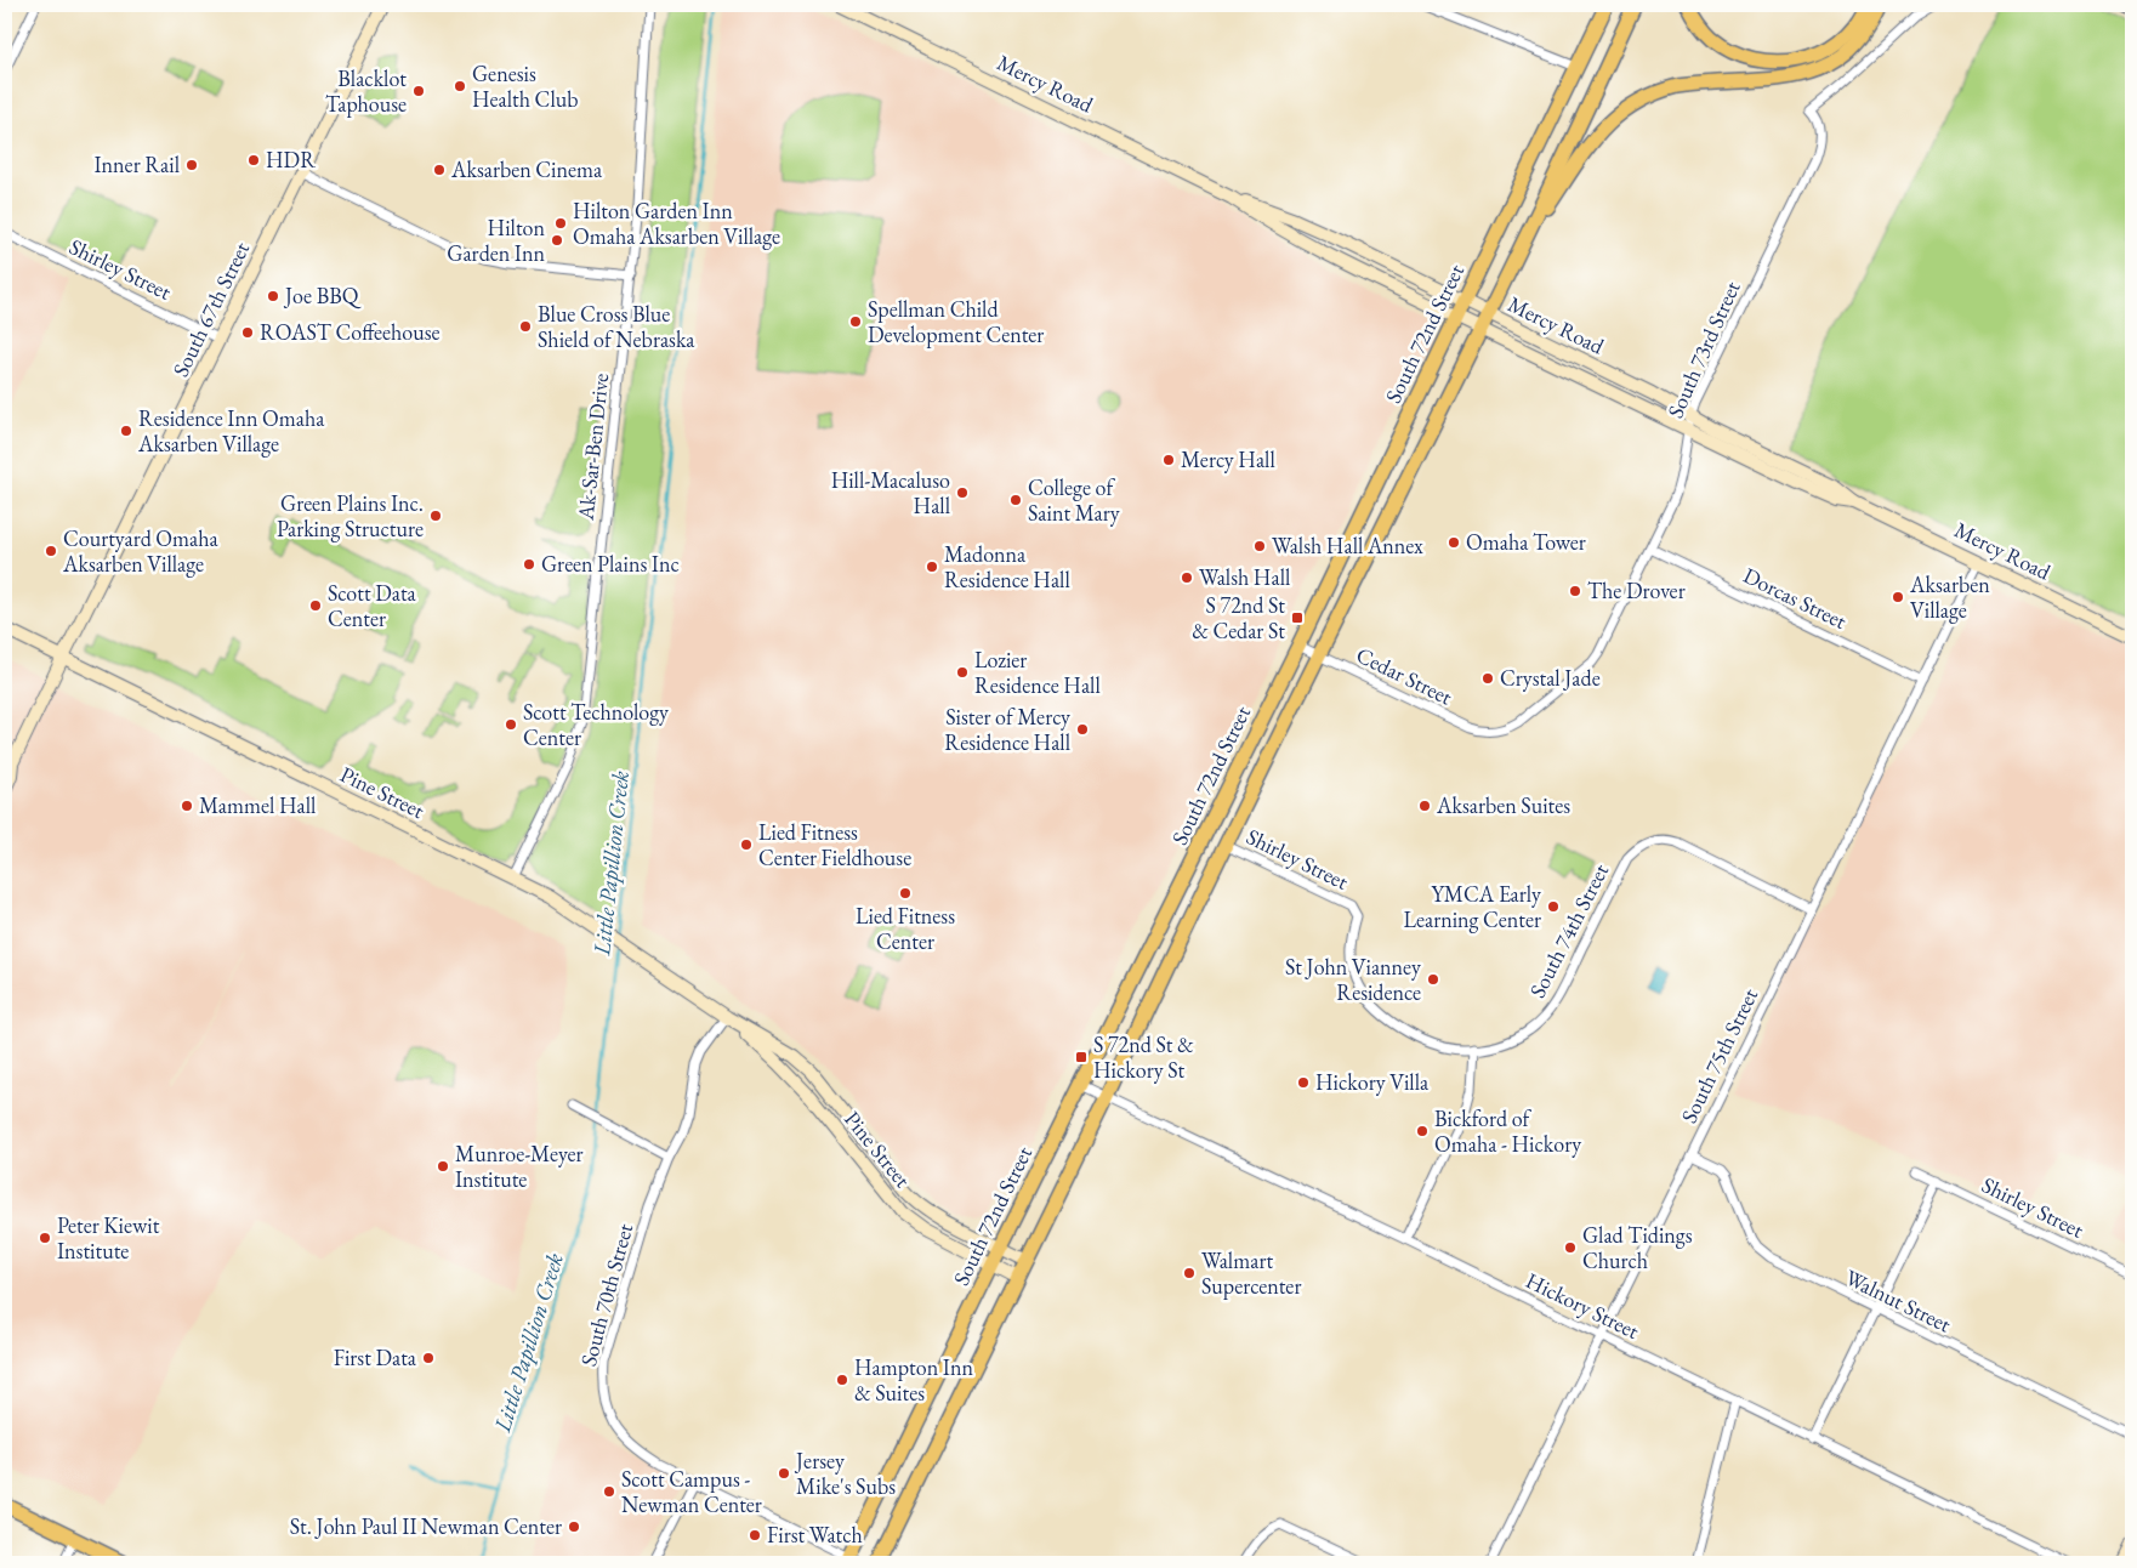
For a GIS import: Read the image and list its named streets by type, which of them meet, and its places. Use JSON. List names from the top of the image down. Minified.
{"streets":{"main road":["Mercy Road","South 67th Street","South 72nd Street","Pine Street"],"street":["Shirley Street","South 73rd Street","Ak-Sar-Ben Drive","Dorcas Street","Cedar Street","South 74th Street","South 75th Street","South 70th Street","Walnut Street","Hickory Street"]},"crossings":[["Mercy Road","South 72nd Street"],["Mercy Road","South 73rd Street"],["Mercy Road","South 75th Street"],["Shirley Street","South 67th Street"],["Shirley Street","South 72nd Street"],["Shirley Street","South 74th Street"],["South 67th Street","Pine Street"],["South 72nd Street","Cedar Street"],["South 72nd Street","Pine Street"],["South 72nd Street","South 70th Street"],["South 72nd Street","Hickory Street"],["South 73rd Street","Dorcas Street"],["South 73rd Street","Cedar Street"],["Ak-Sar-Ben Drive","Pine Street"],["Dorcas Street","South 75th Street"],["Pine Street","South 70th Street"],["South 74th Street","South 75th Street"],["South 75th Street","Walnut Street"],["South 75th Street","Hickory Street"]],"water":["Little Papillion Creek"],"places":{"other":["Genesis Health Club","Blacklot Taphouse","HDR","Inner Rail","Aksarben Cinema","Hilton Garden Inn Omaha Aksarben Village","Hilton Garden Inn","Joe BBQ","Spellman Child Development Center","Blue Cross Blue Shield of Nebraska","ROAST Coffeehouse","Residence Inn Omaha Aksarben Village","Mercy Hall","Hill-Macaluso Hall","College of Saint Mary","Green Plains Inc. Parking Structure","Omaha Tower","Walsh Hall Annex","Courtyard Omaha Aksarben Village","Green Plains Inc","Madonna Residence Hall","Walsh Hall","The Drover","Aksarben Village","Scott Data Center","Lozier Residence Hall","Crystal Jade","Scott Technology Center","Sister of Mercy Residence Hall","Mammel Hall","Aksarben Suites","Lied Fitness Center Fieldhouse","Lied Fitness Center","YMCA Early Learning Center","St John Vianney Residence","Hickory Villa","Bickford of Omaha - Hickory","Munroe-Meyer Institute","Peter Kiewit Institute","Glad Tidings Church","Walmart Supercenter","First Data","Hampton Inn & Suites","Jersey Mike's Subs","Scott Campus - Newman Center","St. John Paul II Newman Center","First Watch"],"transit":["S 72nd St & Cedar St","S 72nd St & Hickory St"]}}
